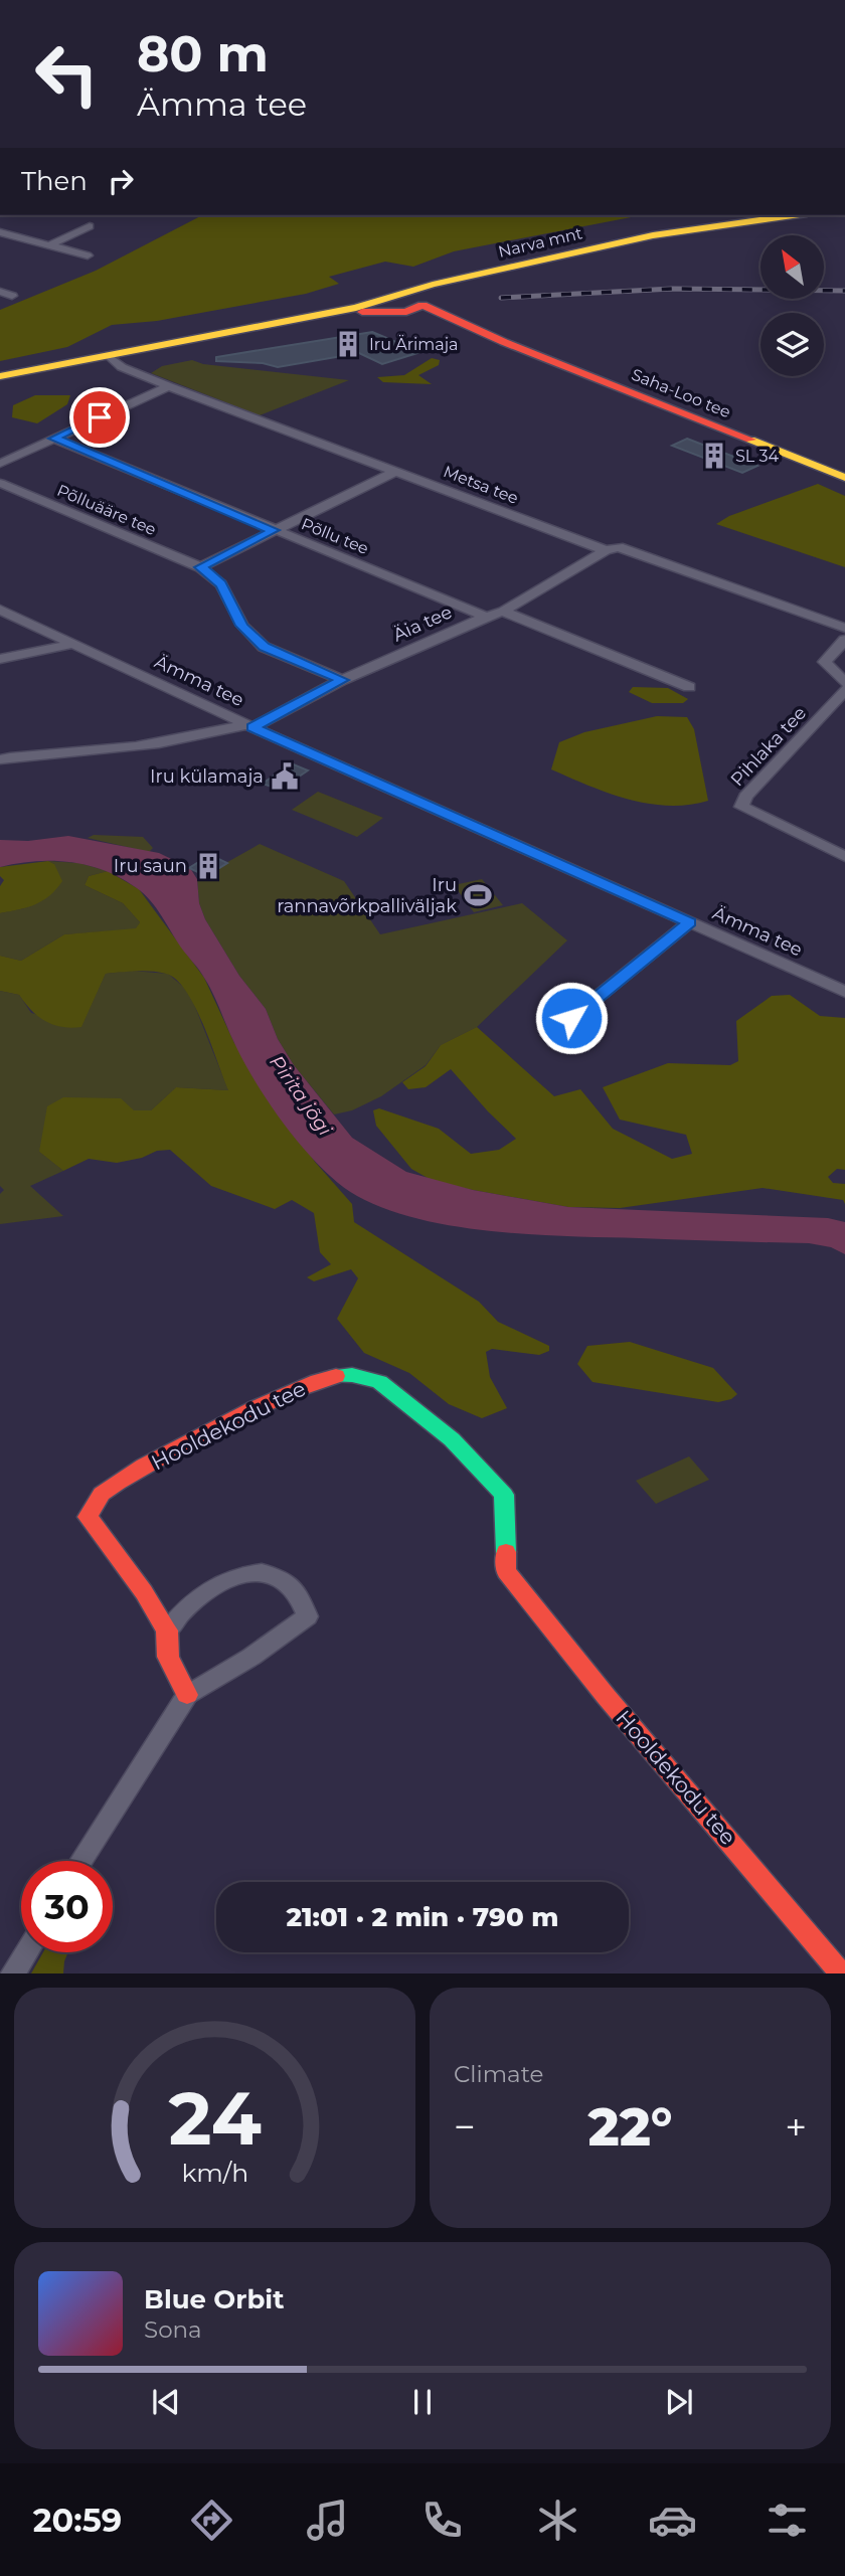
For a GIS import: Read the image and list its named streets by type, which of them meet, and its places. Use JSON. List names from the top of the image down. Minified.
{"streets":{"main road":["Narva mnt","Saha-Loo tee","Hooldekodu tee"],"street":["Metsa tee","Põlluääre tee","Põllu tee","Äia tee","Ämma tee","Pihlaka tee"]},"crossings":[["Narva mnt","Saha-Loo tee"],["Narva mnt","Metsa tee"],["Metsa tee","Äia tee"],["Põlluääre tee","Äia tee"],["Põllu tee","Äia tee"],["Äia tee","Ämma tee"]],"water":["Pirita jõgi"],"places":{"building":["Iru Ärimaja","SL 34","Iru saun"],"public building":["Iru külamaja"],"sports":["Iru rannavõrkpalliväljak"]},"north":"top left","page":{"turn":["80 m","Ämma tee"],"then":"Then","limit":"30","trip":"21:01 · 2 min · 790 m","tile":"Climate","heat":["−","22°","+"],"song":["Blue Orbit","Sona"],"tabs":"20:59","gauge":["24","km/h"]}}
